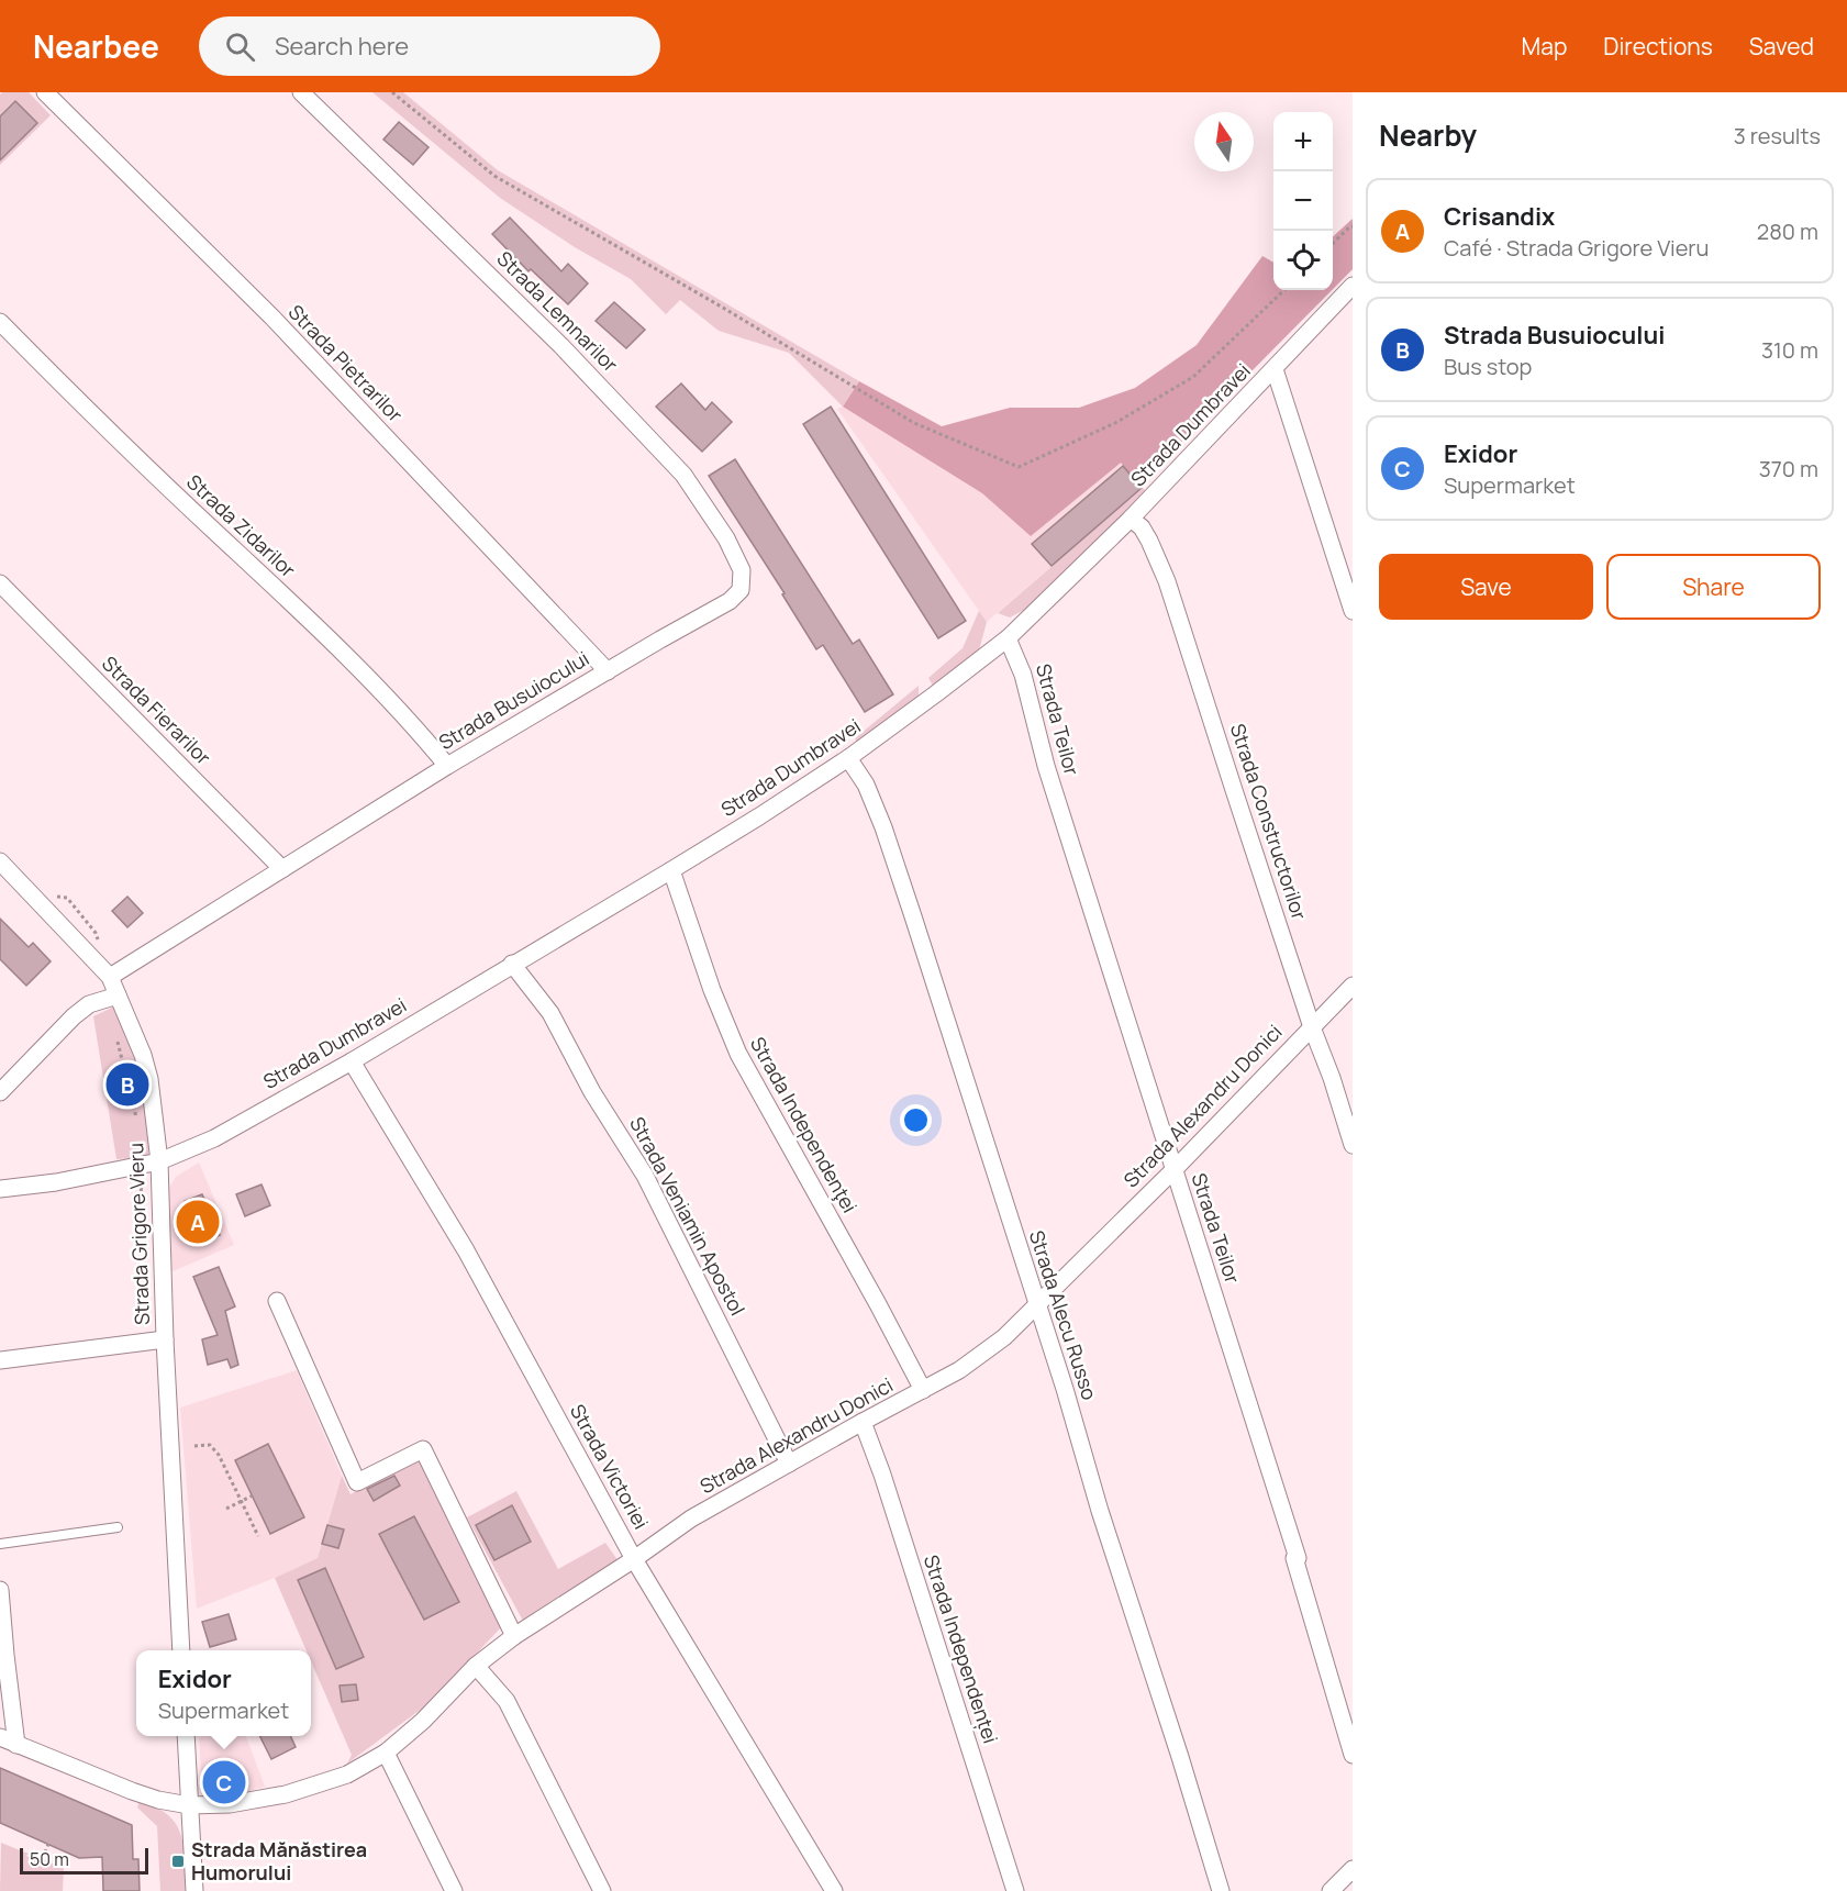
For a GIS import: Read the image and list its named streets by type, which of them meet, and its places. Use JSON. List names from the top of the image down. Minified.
{"streets":{"street":["Strada Lemnarilor","Strada Pietrarilor","Strada Dumbravei","Strada Zidarilor","Strada Busuiocului","Strada Fierarilor","Strada Teilor","Strada Constructorilor","Strada Alexandru Donici","Strada Independenţei","Strada Veniamin Apostol","Strada Grigore Vieru","Strada Alecu Russo","Strada Victoriei","Strada Independenței"]},"crossings":[["Strada Lemnarilor","Strada Busuiocului"],["Strada Pietrarilor","Strada Busuiocului"],["Strada Dumbravei","Strada Teilor"],["Strada Dumbravei","Strada Constructorilor"],["Strada Dumbravei","Strada Independenţei"],["Strada Dumbravei","Strada Veniamin Apostol"],["Strada Dumbravei","Strada Grigore Vieru"],["Strada Dumbravei","Strada Alecu Russo"],["Strada Dumbravei","Strada Victoriei"],["Strada Zidarilor","Strada Busuiocului"],["Strada Busuiocului","Strada Fierarilor"],["Strada Busuiocului","Strada Grigore Vieru"],["Strada Teilor","Strada Alexandru Donici"],["Strada Constructorilor","Strada Alexandru Donici"],["Strada Alexandru Donici","Strada Independenţei"],["Strada Alexandru Donici","Strada Veniamin Apostol"],["Strada Alexandru Donici","Strada Alecu Russo"],["Strada Alexandru Donici","Strada Victoriei"],["Strada Alexandru Donici","Strada Independenței"]],"places":{"transit":["Strada Mănăstirea Humorului"]},"scale_bar":"50 m","north":"top","page":{"header":"Nearbee","search":"Search here","nav":["Map","Directions","Saved"],"heading":["Nearby","3 results"],"map_buttons":["+","−"],"list":[{"mark":"A","name":"Crisandix","note":"Café · Strada Grigore Vieru","value":"280 m"},{"mark":"B","name":"Strada Busuiocului","note":"Bus stop","value":"310 m"},{"mark":"C","name":"Exidor","note":"Supermarket","value":"370 m"}],"buttons":["Save","Share"],"pins":["B","A","C"],"popup":["Exidor","Supermarket"],"scale":"50 m"}}
